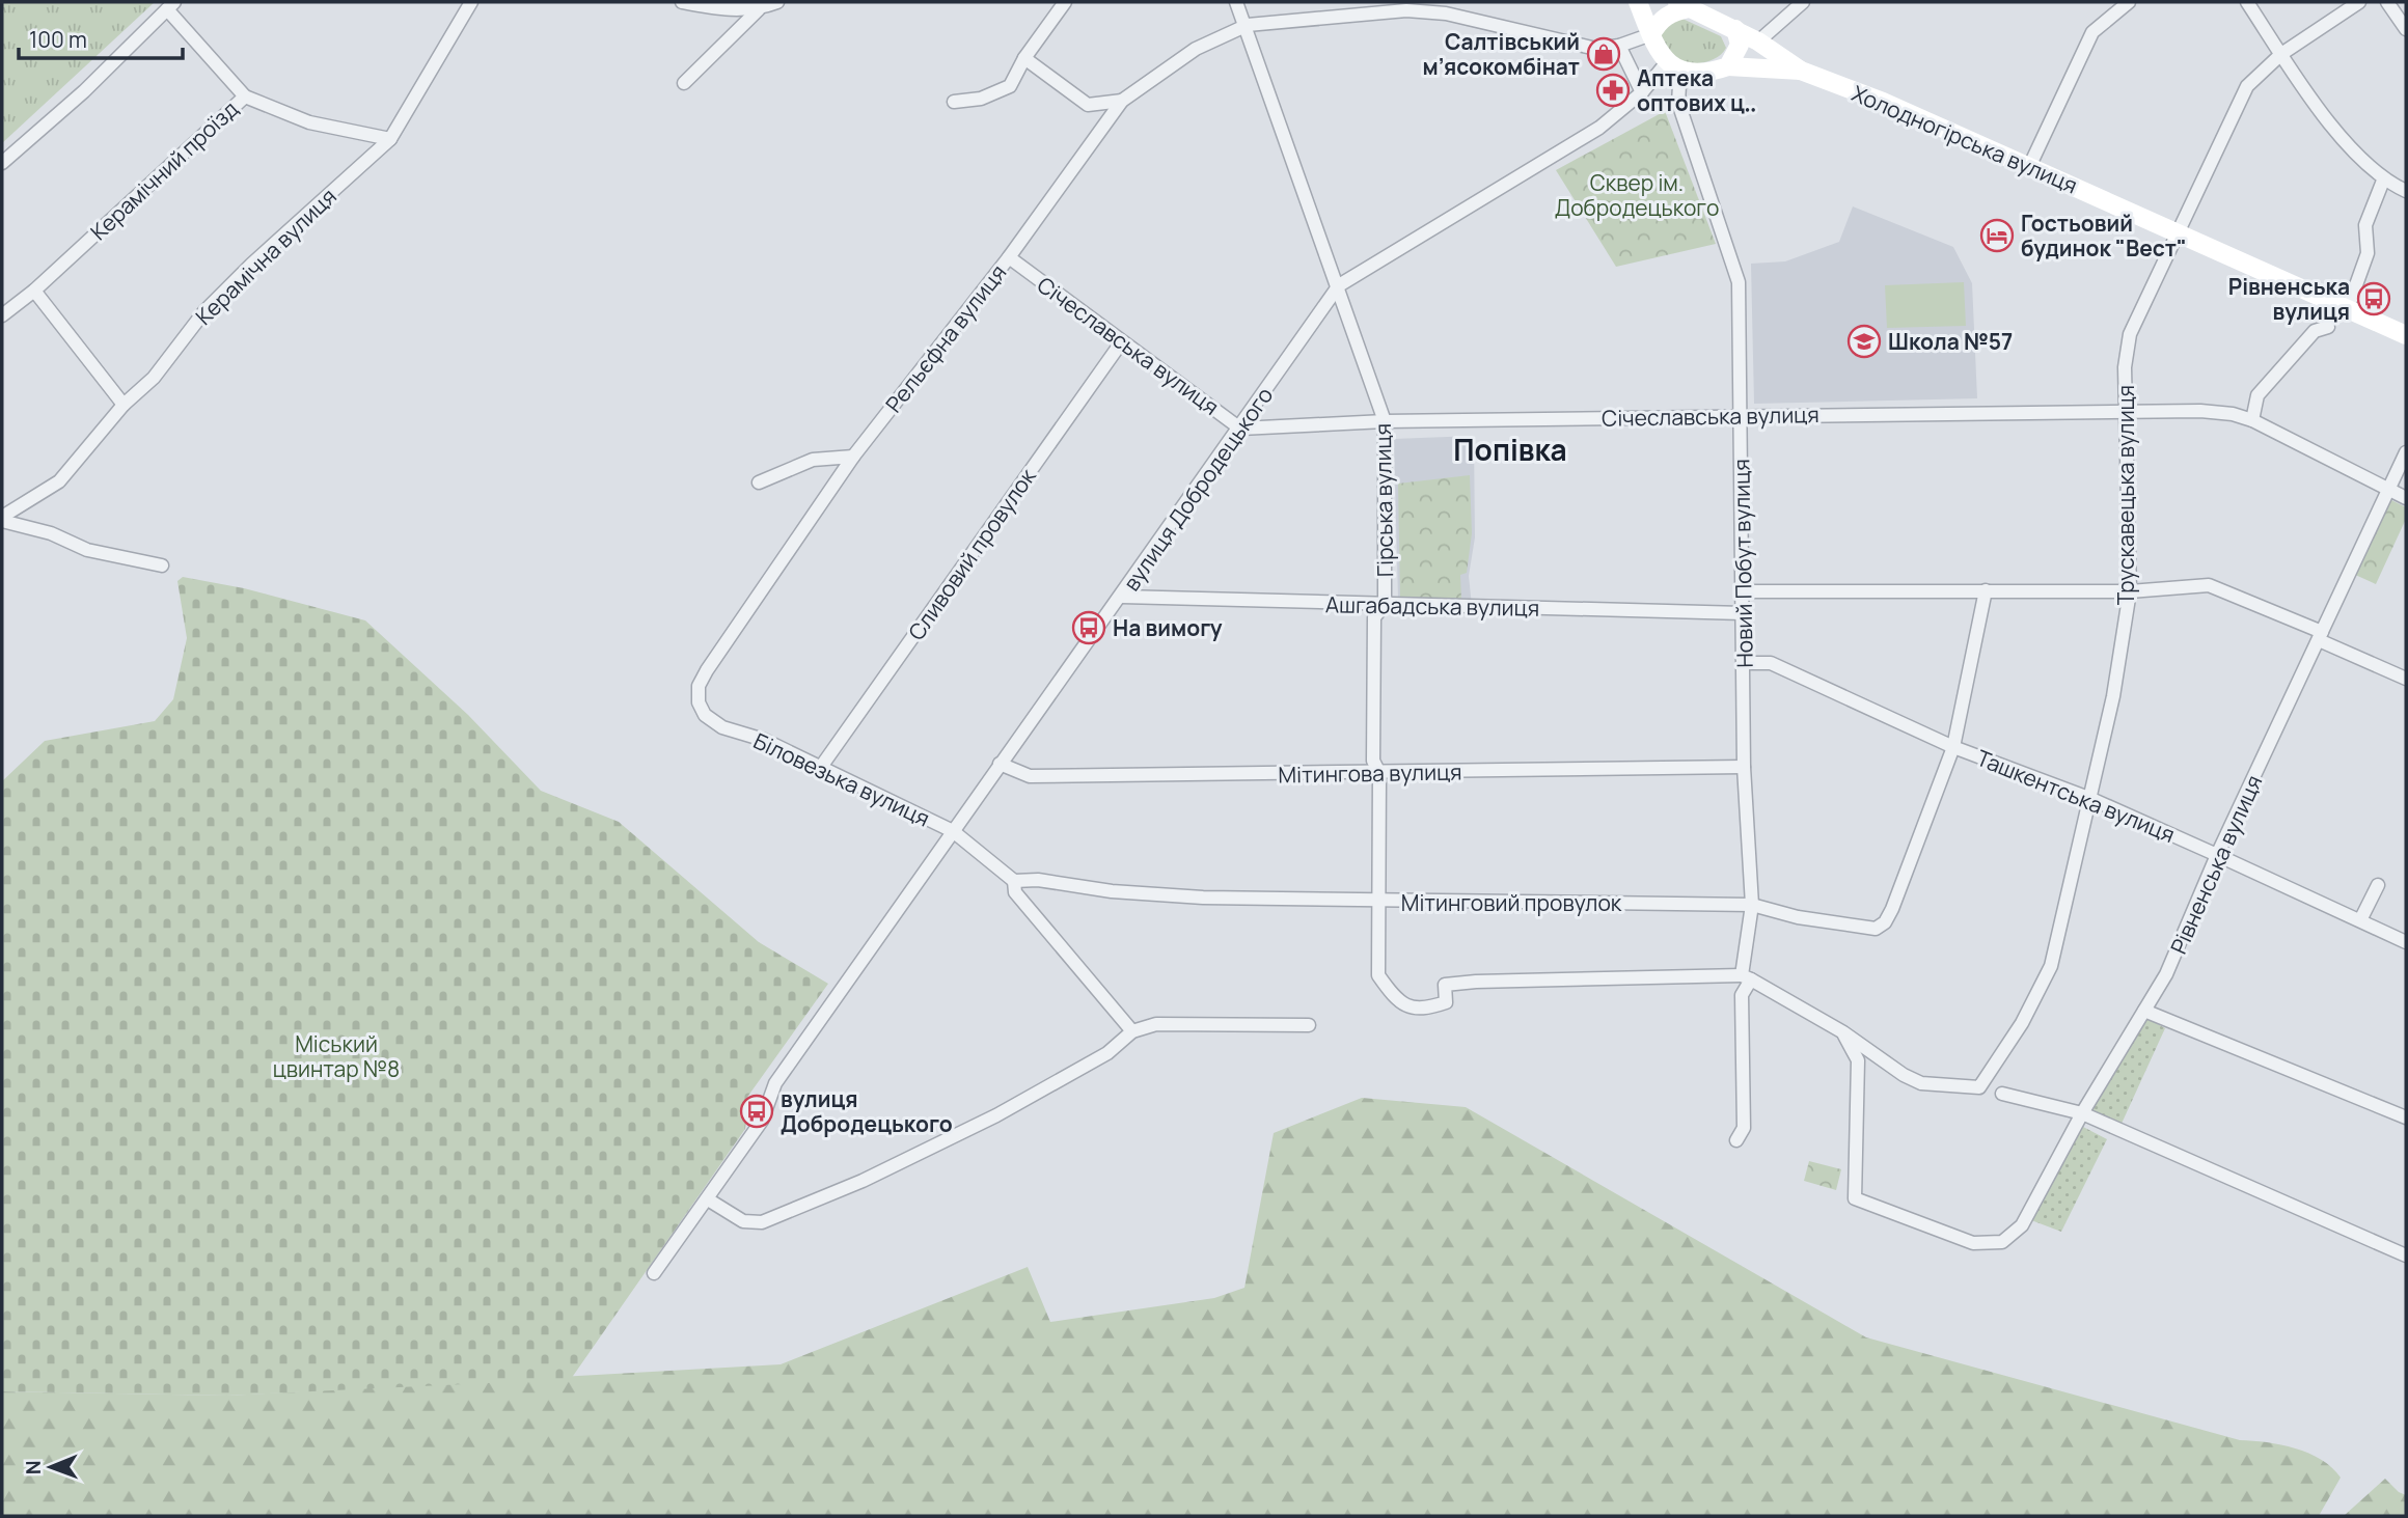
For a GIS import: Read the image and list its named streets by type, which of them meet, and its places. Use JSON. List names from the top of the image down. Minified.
{"streets":{"main road":["Холодногірська вулиця"],"street":["Керамічний проїзд","Керамічна вулиця","Рельєфна вулиця","Січеславська вулиця","вулиця Добродецького","Трускавецька вулиця","Гірська вулиця","Сливовий провулок","Новий Побут вулиця","Ашгабадська вулиця","Мітингова вулиця","Біловезька вулиця","Ташкентська вулиця","Рівненська вулиця","Мітинговий провулок"]},"crossings":[["Холодногірська вулиця","Рельєфна вулиця"],["Холодногірська вулиця","вулиця Добродецького"],["Холодногірська вулиця","Трускавецька вулиця"],["Холодногірська вулиця","Новий Побут вулиця"],["Керамічний проїзд","Керамічна вулиця"],["Рельєфна вулиця","Січеславська вулиця"],["Рельєфна вулиця","вулиця Добродецького"],["Рельєфна вулиця","Гірська вулиця"],["Рельєфна вулиця","Новий Побут вулиця"],["Рельєфна вулиця","Біловезька вулиця"],["Січеславська вулиця","вулиця Добродецького"],["Січеславська вулиця","Трускавецька вулиця"],["Січеславська вулиця","Гірська вулиця"],["Січеславська вулиця","Сливовий провулок"],["Січеславська вулиця","Новий Побут вулиця"],["Січеславська вулиця","Рівненська вулиця"],["вулиця Добродецького","Гірська вулиця"],["вулиця Добродецького","Новий Побут вулиця"],["вулиця Добродецького","Ашгабадська вулиця"],["вулиця Добродецького","Мітингова вулиця"],["вулиця Добродецького","Біловезька вулиця"],["Трускавецька вулиця","Ташкентська вулиця"],["Трускавецька вулиця","Рівненська вулиця"],["Гірська вулиця","Новий Побут вулиця"],["Гірська вулиця","Ашгабадська вулиця"],["Гірська вулиця","Мітингова вулиця"],["Гірська вулиця","Мітинговий провулок"],["Сливовий провулок","Біловезька вулиця"],["Новий Побут вулиця","Ашгабадська вулиця"],["Новий Побут вулиця","Мітингова вулиця"],["Новий Побут вулиця","Ташкентська вулиця"],["Новий Побут вулиця","Мітинговий провулок"],["Біловезька вулиця","Мітинговий провулок"],["Ташкентська вулиця","Рівненська вулиця"],["Ташкентська вулиця","Мітинговий провулок"]],"districts":["Попівка"],"parks":["Сквер ім. Добродецького","Міський цвинтар №8"],"places":{"shop":["Салтівський м’ясокомбінат"],"pharmacy":["Аптека оптових ц‥"],"hotel":["Гостьовий будинок \"Вест\""],"bus stop":["Рівненська вулиця","На вимогу","вулиця Добродецького"],"school or university":["Школа №57"]},"scale_bar":"100 m","north":"left"}
